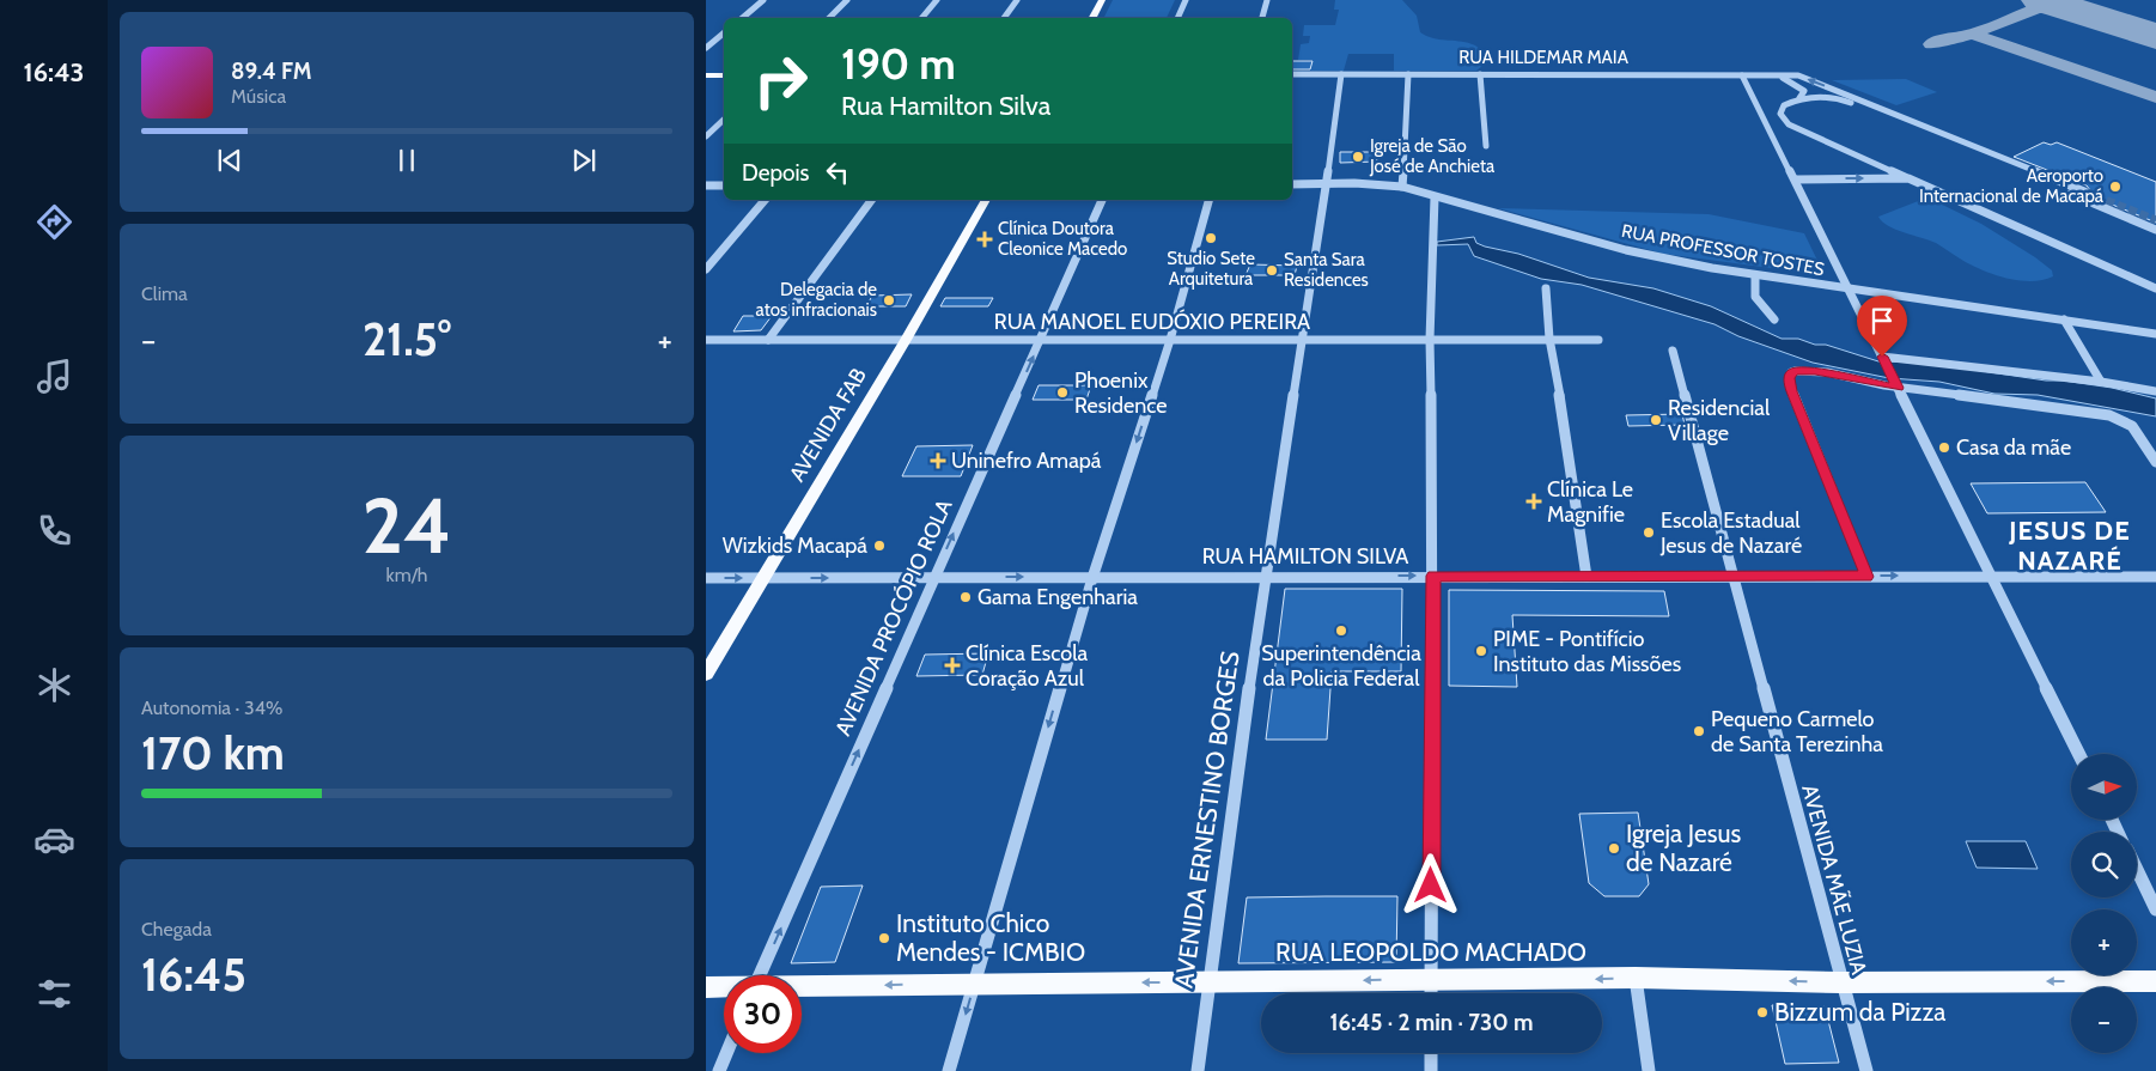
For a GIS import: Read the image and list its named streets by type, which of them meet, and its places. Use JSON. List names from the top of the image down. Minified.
{"streets":{"main road":["AVENIDA FAB","RUA LEOPOLDO MACHADO"],"street":["RUA HILDEMAR MAIA","RUA PROFESSOR TOSTES","RUA MANOEL EUDÓXIO PEREIRA","RUA HAMILTON SILVA","AVENIDA PROCÓPIO ROLA","AVENIDA ERNESTINO BORGES","AVENIDA MÃE LUZIA"]},"crossings":[["RUA HILDEMAR MAIA","AVENIDA ERNESTINO BORGES"],["RUA PROFESSOR TOSTES","AVENIDA ERNESTINO BORGES"],["RUA MANOEL EUDÓXIO PEREIRA","AVENIDA FAB"],["RUA MANOEL EUDÓXIO PEREIRA","AVENIDA PROCÓPIO ROLA"],["RUA MANOEL EUDÓXIO PEREIRA","AVENIDA ERNESTINO BORGES"],["AVENIDA FAB","RUA HAMILTON SILVA"],["RUA HAMILTON SILVA","AVENIDA PROCÓPIO ROLA"],["RUA HAMILTON SILVA","AVENIDA ERNESTINO BORGES"],["RUA HAMILTON SILVA","AVENIDA MÃE LUZIA"],["AVENIDA ERNESTINO BORGES","RUA LEOPOLDO MACHADO"],["AVENIDA MÃE LUZIA","RUA LEOPOLDO MACHADO"]],"one_way":["RUA HAMILTON SILVA","AVENIDA PROCÓPIO ROLA","RUA LEOPOLDO MACHADO"],"districts":["JESUS DE NAZARÉ"],"places":{"other":["Igreja de São José de Anchieta","Aeroporto Internacional de Macapá","Studio Sete Arquitetura","Santa Sara Residences","Delegacia de atos infracionais","Phoenix Residence","Residencial Village","Casa da mãe","Escola Estadual Jesus de Nazaré","Wizkids Macapá","Gama Engenharia","Superintendência da Policia Federal","PIME - Pontifício Instituto das Missões","Pequeno Carmelo de Santa Terezinha","Igreja Jesus de Nazaré","Instituto Chico Mendes - ICMBIO","Bizzum da Pizza"],"health":["Clínica Doutora Cleonice Macedo","Uninefro Amapá","Clínica Le Magnifie","Clínica Escola Coração Azul"]},"north":"right","page":{"tabs":"16:43","turn":["190 m","Rua Hamilton Silva"],"song":["89.4 FM","Música"],"then":"Depois","tile":["Clima",["24","km/h"],["Autonomia · 34%","170 km"],["Chegada","16:45"]],"heat":["−","21.5°","+"],"map_buttons":["+","−"],"limit":"30","trip":"16:45 · 2 min · 730 m"}}
